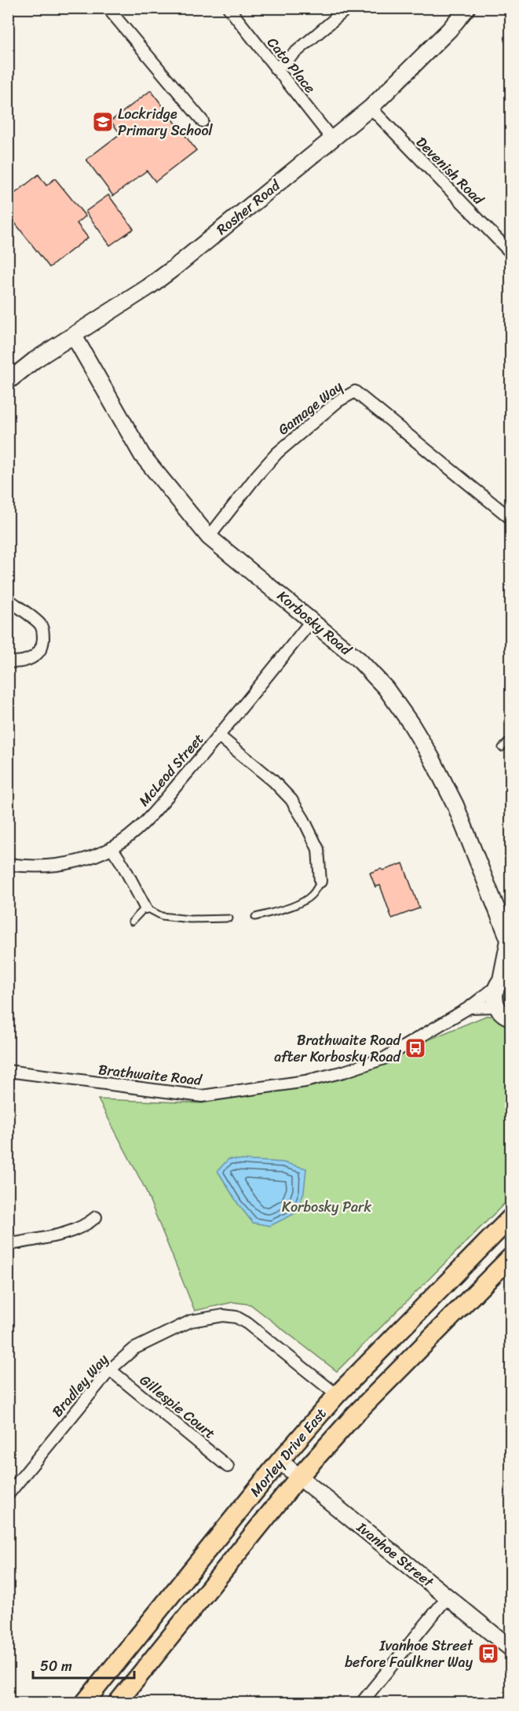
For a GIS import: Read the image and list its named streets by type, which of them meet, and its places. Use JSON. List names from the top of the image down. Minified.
{"streets":{"main road":["Morley Drive East"],"street":["Cato Place","Devenish Road","Rosher Road","Gamage Way","Korbosky Road","McLeod Street","Brathwaite Road","Bradley Way","Gillespie Court","Ivanhoe Street"]},"crossings":[["Cato Place","Rosher Road"],["Devenish Road","Rosher Road"],["Rosher Road","Korbosky Road"],["Gamage Way","Korbosky Road"],["Korbosky Road","McLeod Street"],["Korbosky Road","Brathwaite Road"],["Bradley Way","Gillespie Court"],["Bradley Way","Morley Drive East"],["Morley Drive East","Ivanhoe Street"]],"parks":["Korbosky Park"],"places":{"school or university":["Lockridge Primary School"],"bus stop":["Brathwaite Road after Korbosky Road","Ivanhoe Street before Faulkner Way"]},"scale_bar":"50 m"}
